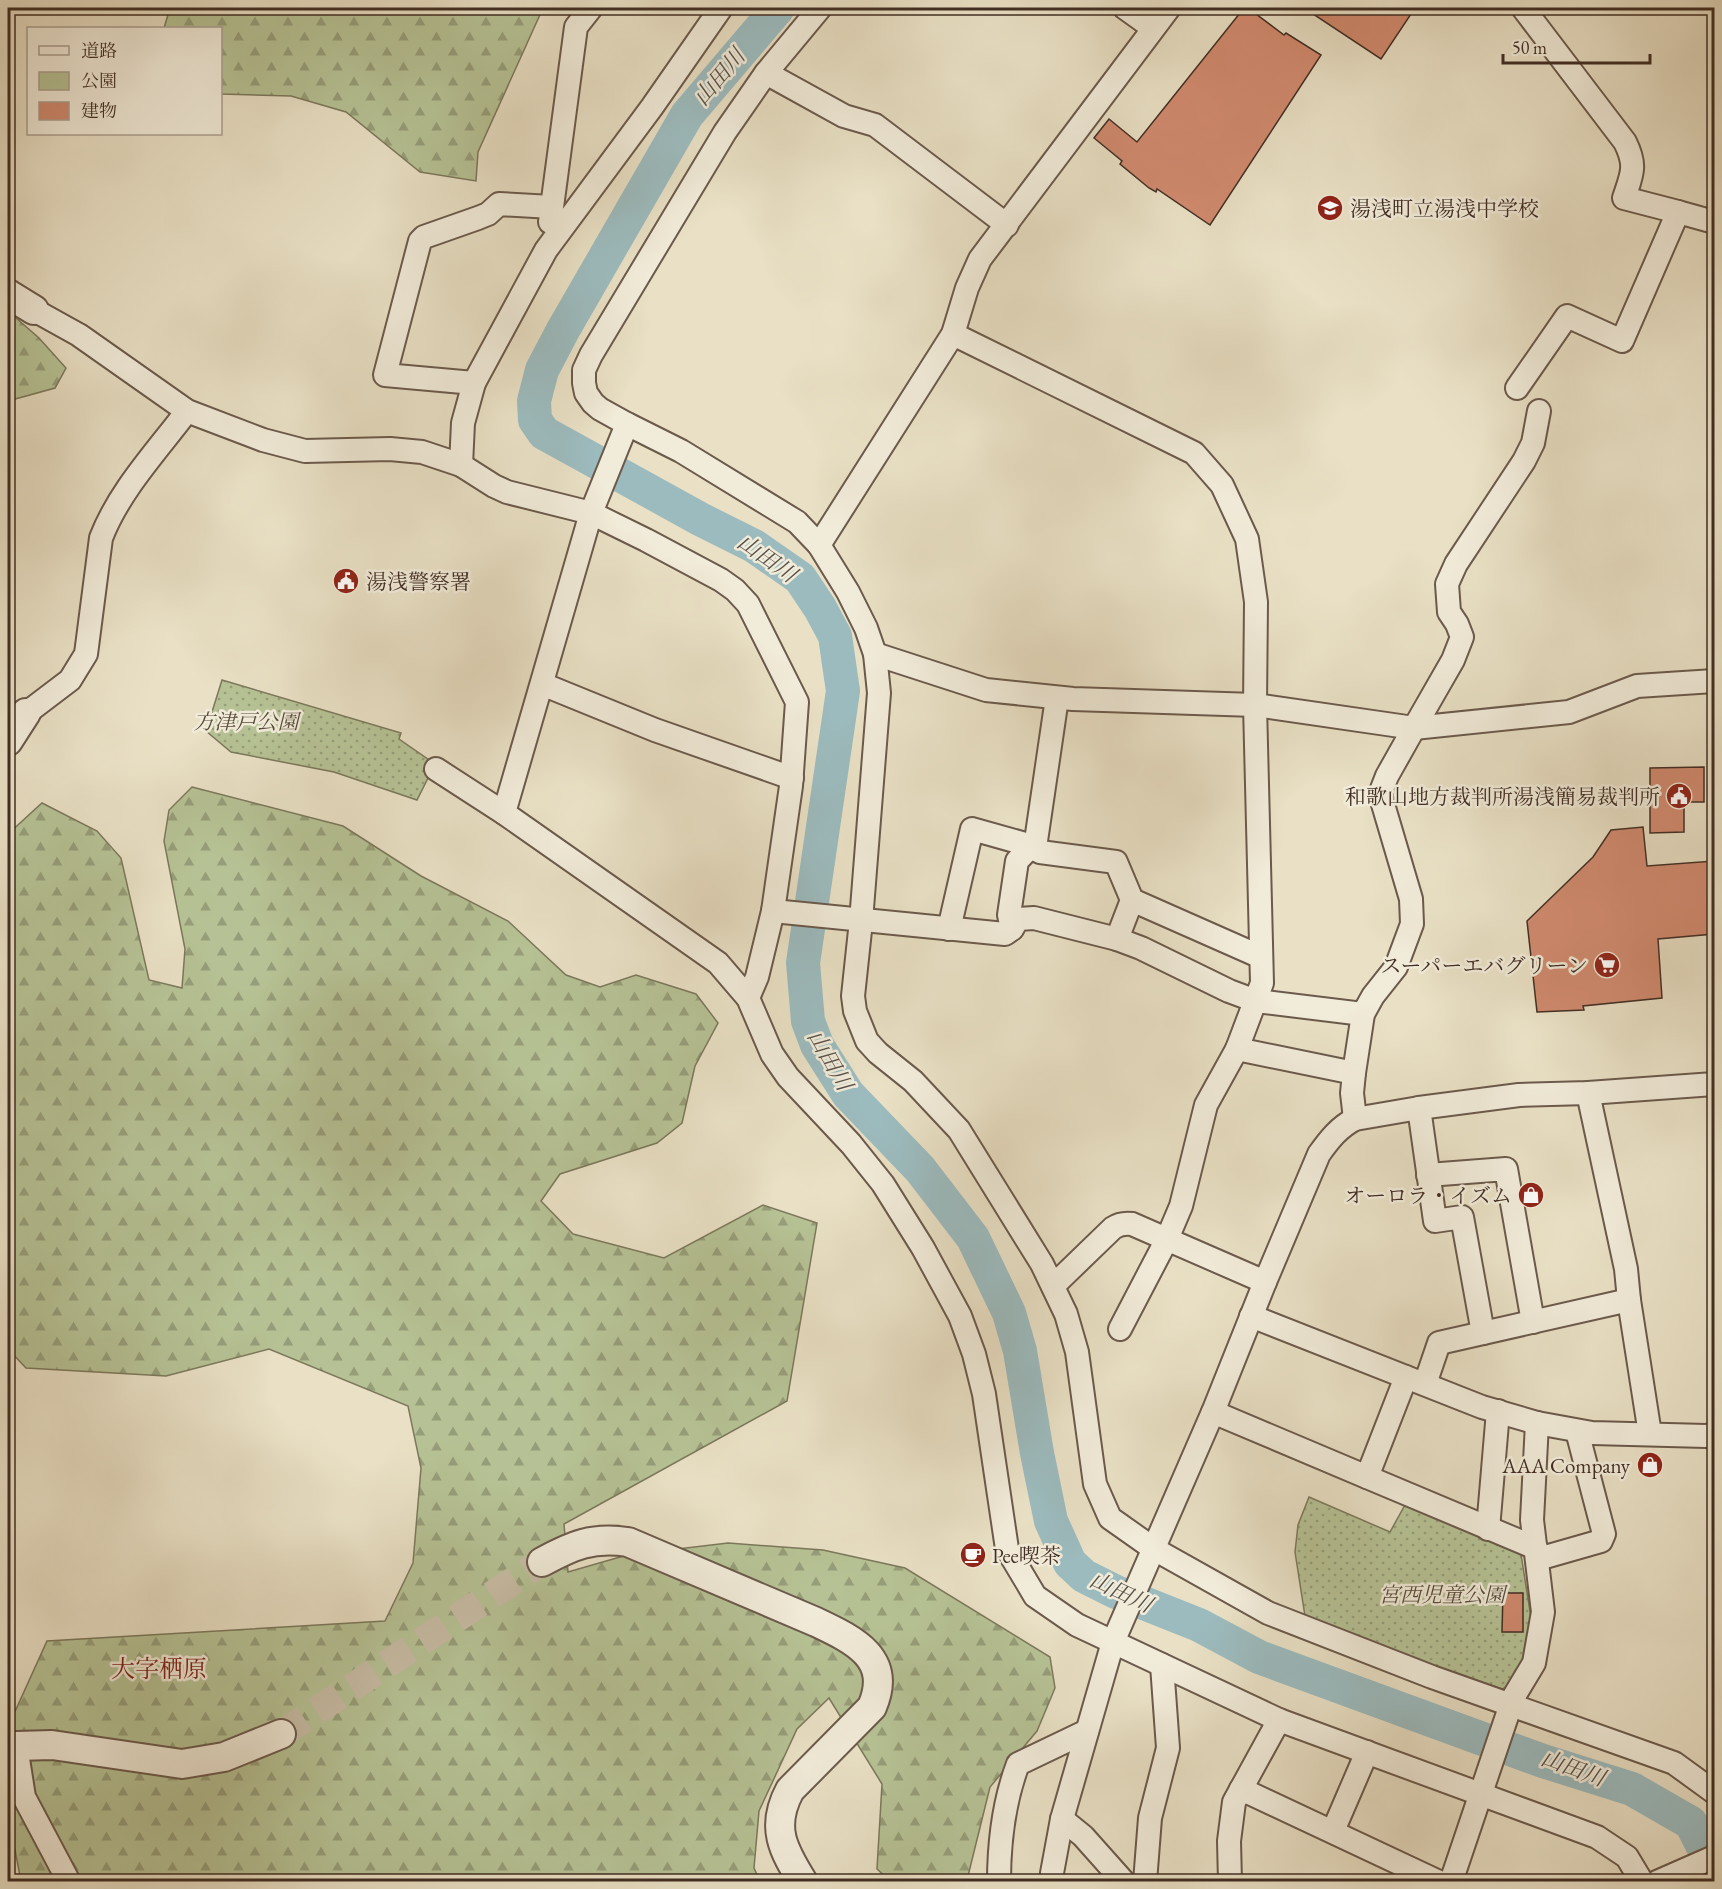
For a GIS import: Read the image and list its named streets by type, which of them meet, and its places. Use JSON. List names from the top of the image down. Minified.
{"districts":["大字栖原"],"water":["山田川"],"parks":["方津戸公園","宮西児童公園"],"places":{"school or university":["湯浅町立湯浅中学校"],"public building":["湯浅警察署","和歌山地方裁判所湯浅簡易裁判所"],"supermarket":["スーパーエバグリーン"],"shop":["オーロラ・イズム","AAA Company"],"cafe":["Pee喫茶"]},"legend":["道路","公園","建物"],"scale_bar":"50 m"}
